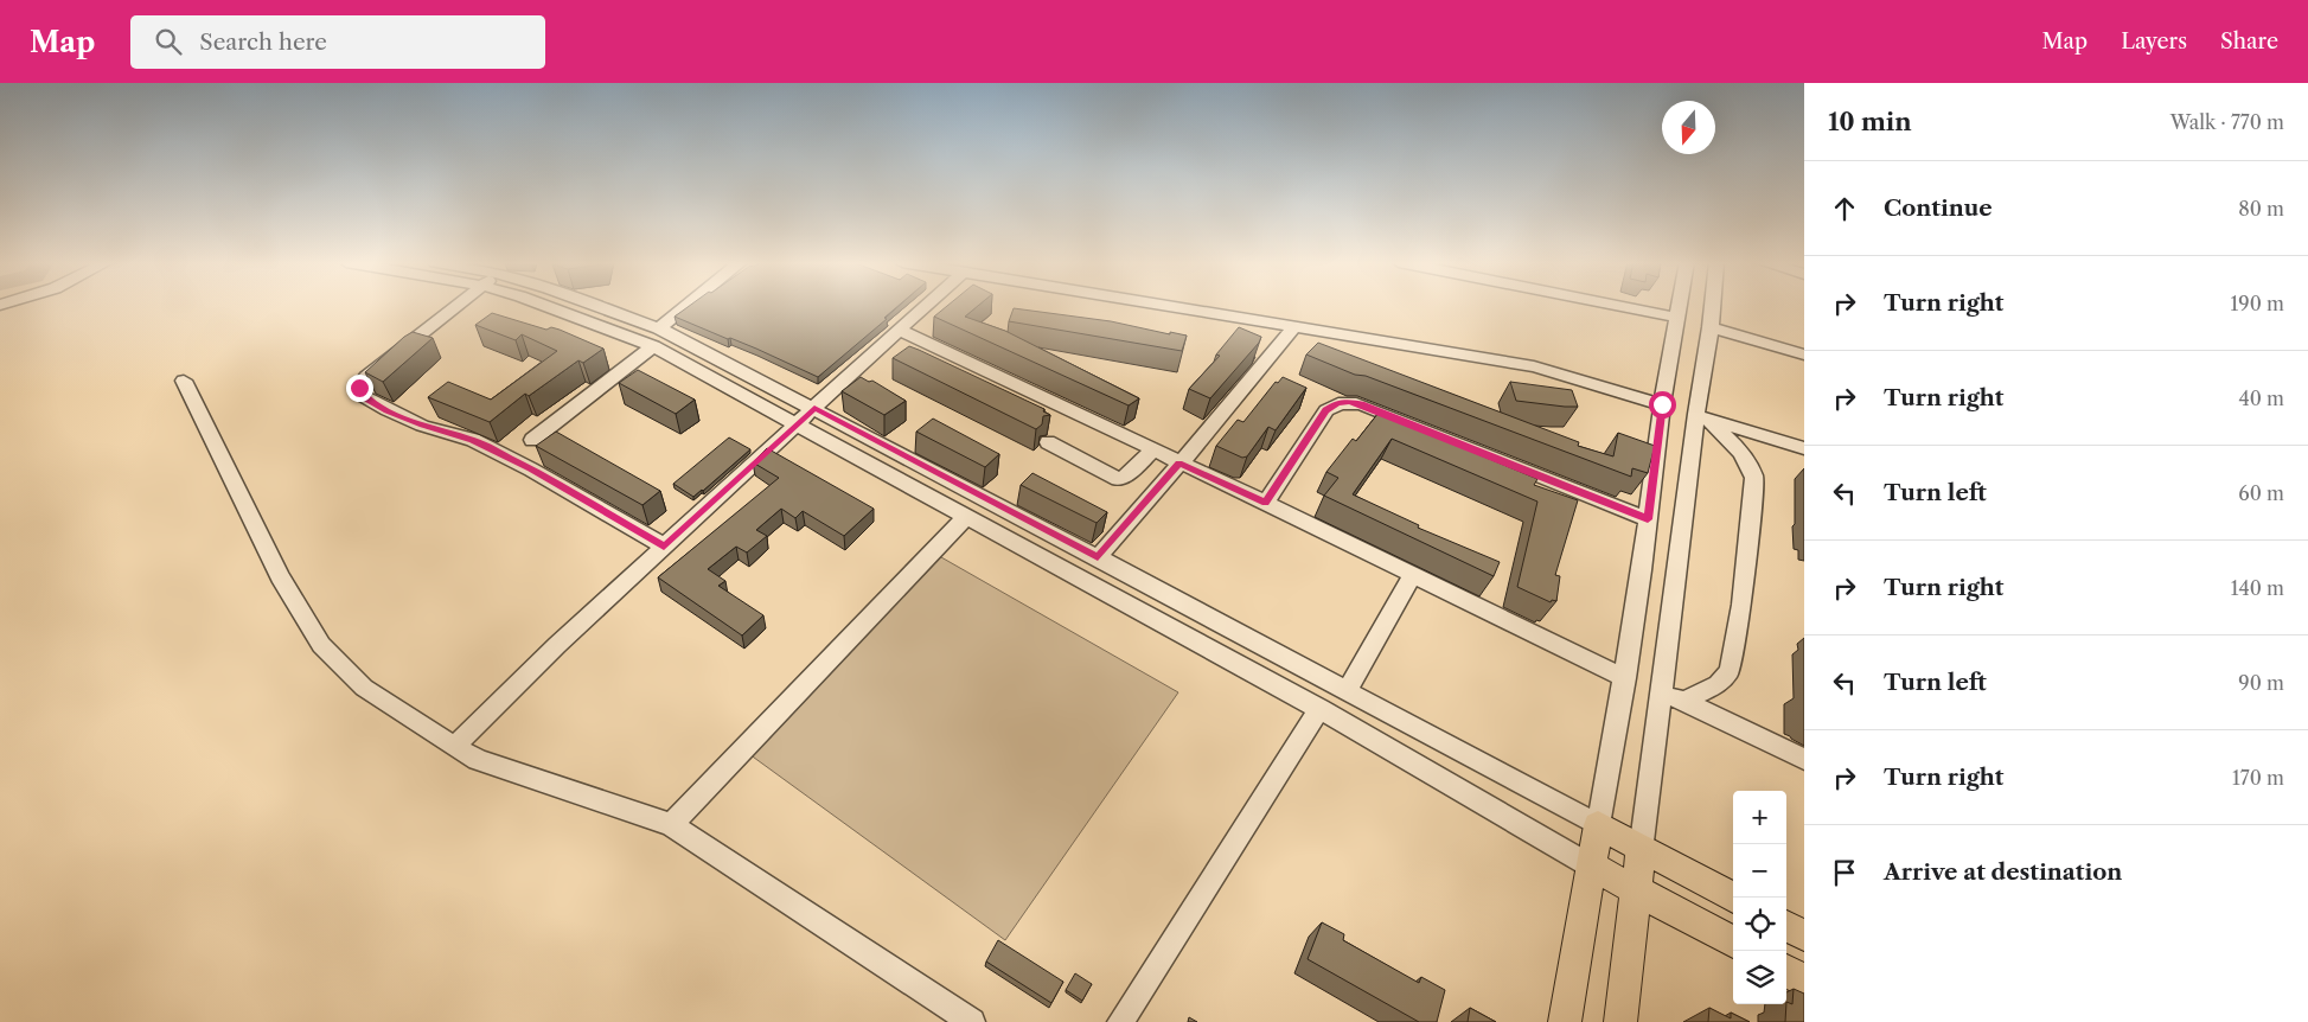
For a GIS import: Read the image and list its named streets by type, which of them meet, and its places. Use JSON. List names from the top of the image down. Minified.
{"north":"bottom","page":{"header":"Map","search":"Search here","nav":["Map","Layers","Share"],"heading":["10 min","Walk · 770 m"],"list":[["Continue","80 m"],["Turn right","190 m"],["Turn right","40 m"],["Turn left","60 m"],["Turn right","140 m"],["Turn left","90 m"],["Turn right","170 m"],"Arrive at destination"],"map_buttons":["+","−"]}}
